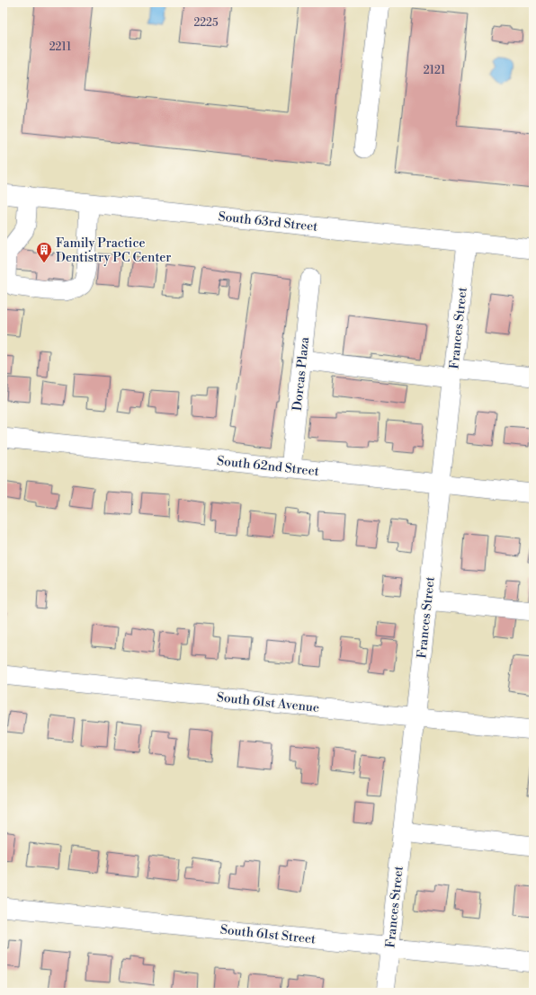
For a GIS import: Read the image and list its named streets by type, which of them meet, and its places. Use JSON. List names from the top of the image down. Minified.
{"streets":{"street":["South 63rd Street","Frances Street","Dorcas Plaza","South 62nd Street","South 61st Avenue","South 61st Street"]},"crossings":[["South 63rd Street","Frances Street"],["Frances Street","South 62nd Street"],["Frances Street","South 61st Avenue"],["Frances Street","South 61st Street"],["Dorcas Plaza","South 62nd Street"]],"places":{"building":["Family Practice Dentistry PC Center"]},"house_numbers":["2225","2211","2121"]}
